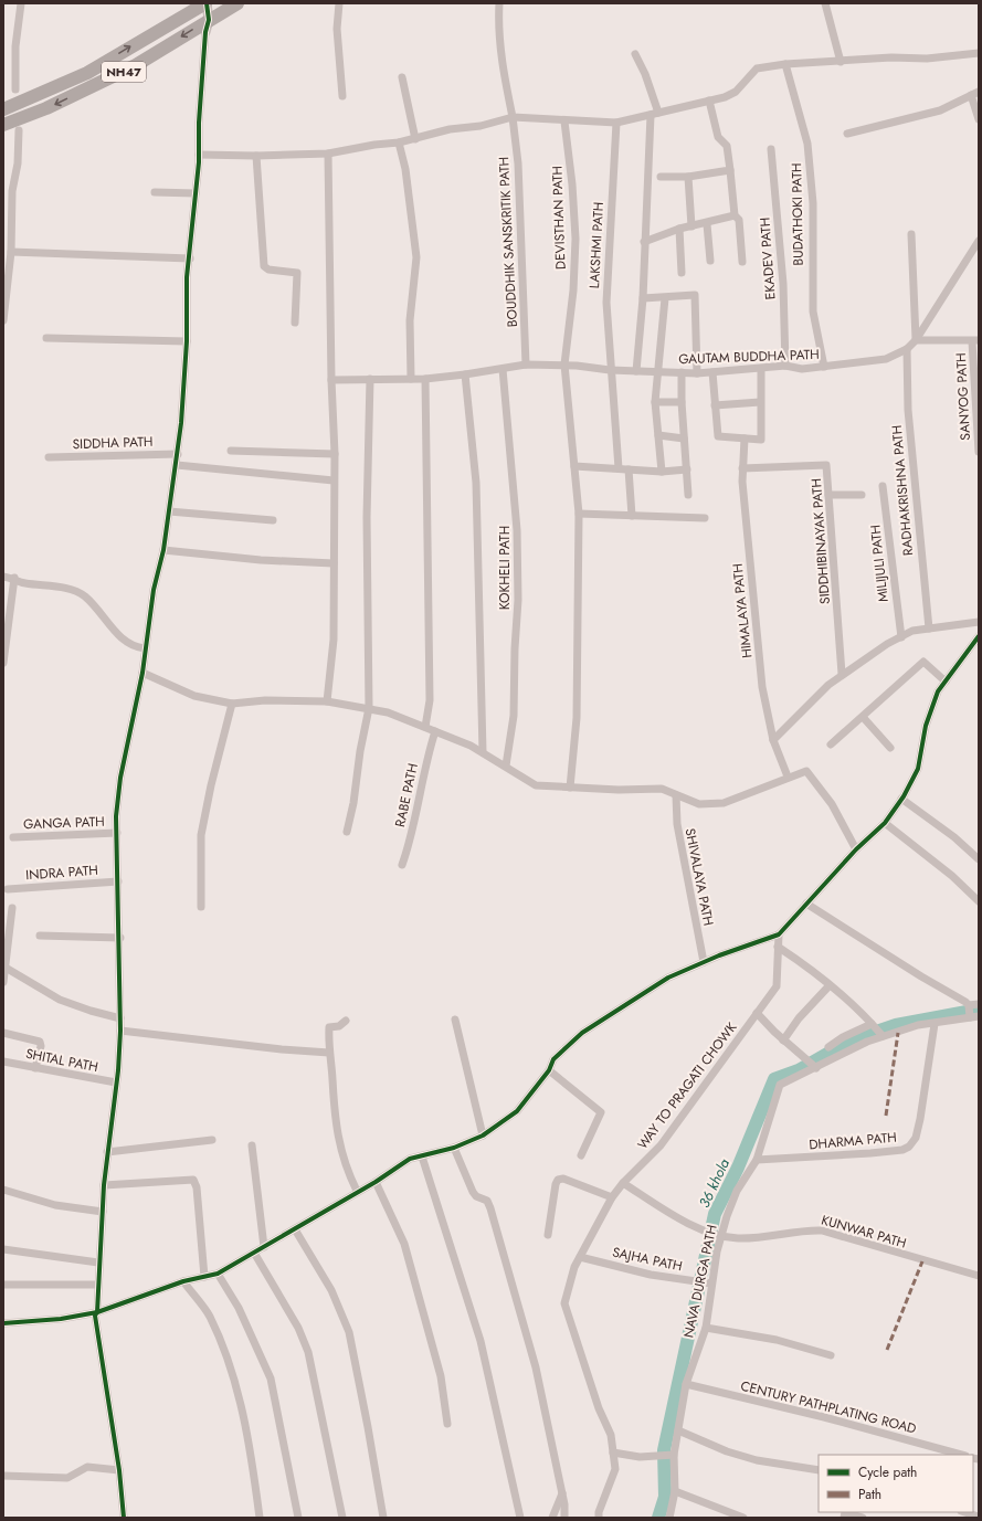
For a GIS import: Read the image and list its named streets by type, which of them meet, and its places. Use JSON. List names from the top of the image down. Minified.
{"streets":{"highway":["NH47"],"street":["BUDATHOKI PATH","DEVISTHAN PATH","BOUDDHIK SANSKRITIK PATH","LAKSHMI PATH","EKADEV PATH","GAUTAM BUDDHA PATH","SANYOG PATH","SIDDHA PATH","RADHAKRISHNA PATH","SIDDHIBINAYAK PATH","MILIJULI PATH","KOKHELI PATH","HIMALAYA PATH","RABE PATH","GANGA PATH","INDRA PATH","SHIVALAYA PATH","SHITAL PATH","WAY TO PRAGATI CHOWK","DHARMA PATH","KUNWAR PATH","SAJHA PATH","NAVA DURGA PATH","CENTURY PATHPLATING ROAD"]},"crossings":[["BUDATHOKI PATH","GAUTAM BUDDHA PATH"],["DEVISTHAN PATH","GAUTAM BUDDHA PATH"],["BOUDDHIK SANSKRITIK PATH","GAUTAM BUDDHA PATH"],["LAKSHMI PATH","GAUTAM BUDDHA PATH"],["EKADEV PATH","GAUTAM BUDDHA PATH"],["GAUTAM BUDDHA PATH","RADHAKRISHNA PATH"],["GAUTAM BUDDHA PATH","KOKHELI PATH"],["SIDDHIBINAYAK PATH","HIMALAYA PATH"],["WAY TO PRAGATI CHOWK","KUNWAR PATH"],["WAY TO PRAGATI CHOWK","SAJHA PATH"],["DHARMA PATH","NAVA DURGA PATH"],["KUNWAR PATH","NAVA DURGA PATH"],["SAJHA PATH","NAVA DURGA PATH"],["NAVA DURGA PATH","CENTURY PATHPLATING ROAD"]],"water":["36 khola"],"legend":["Cycle path","Path"]}
